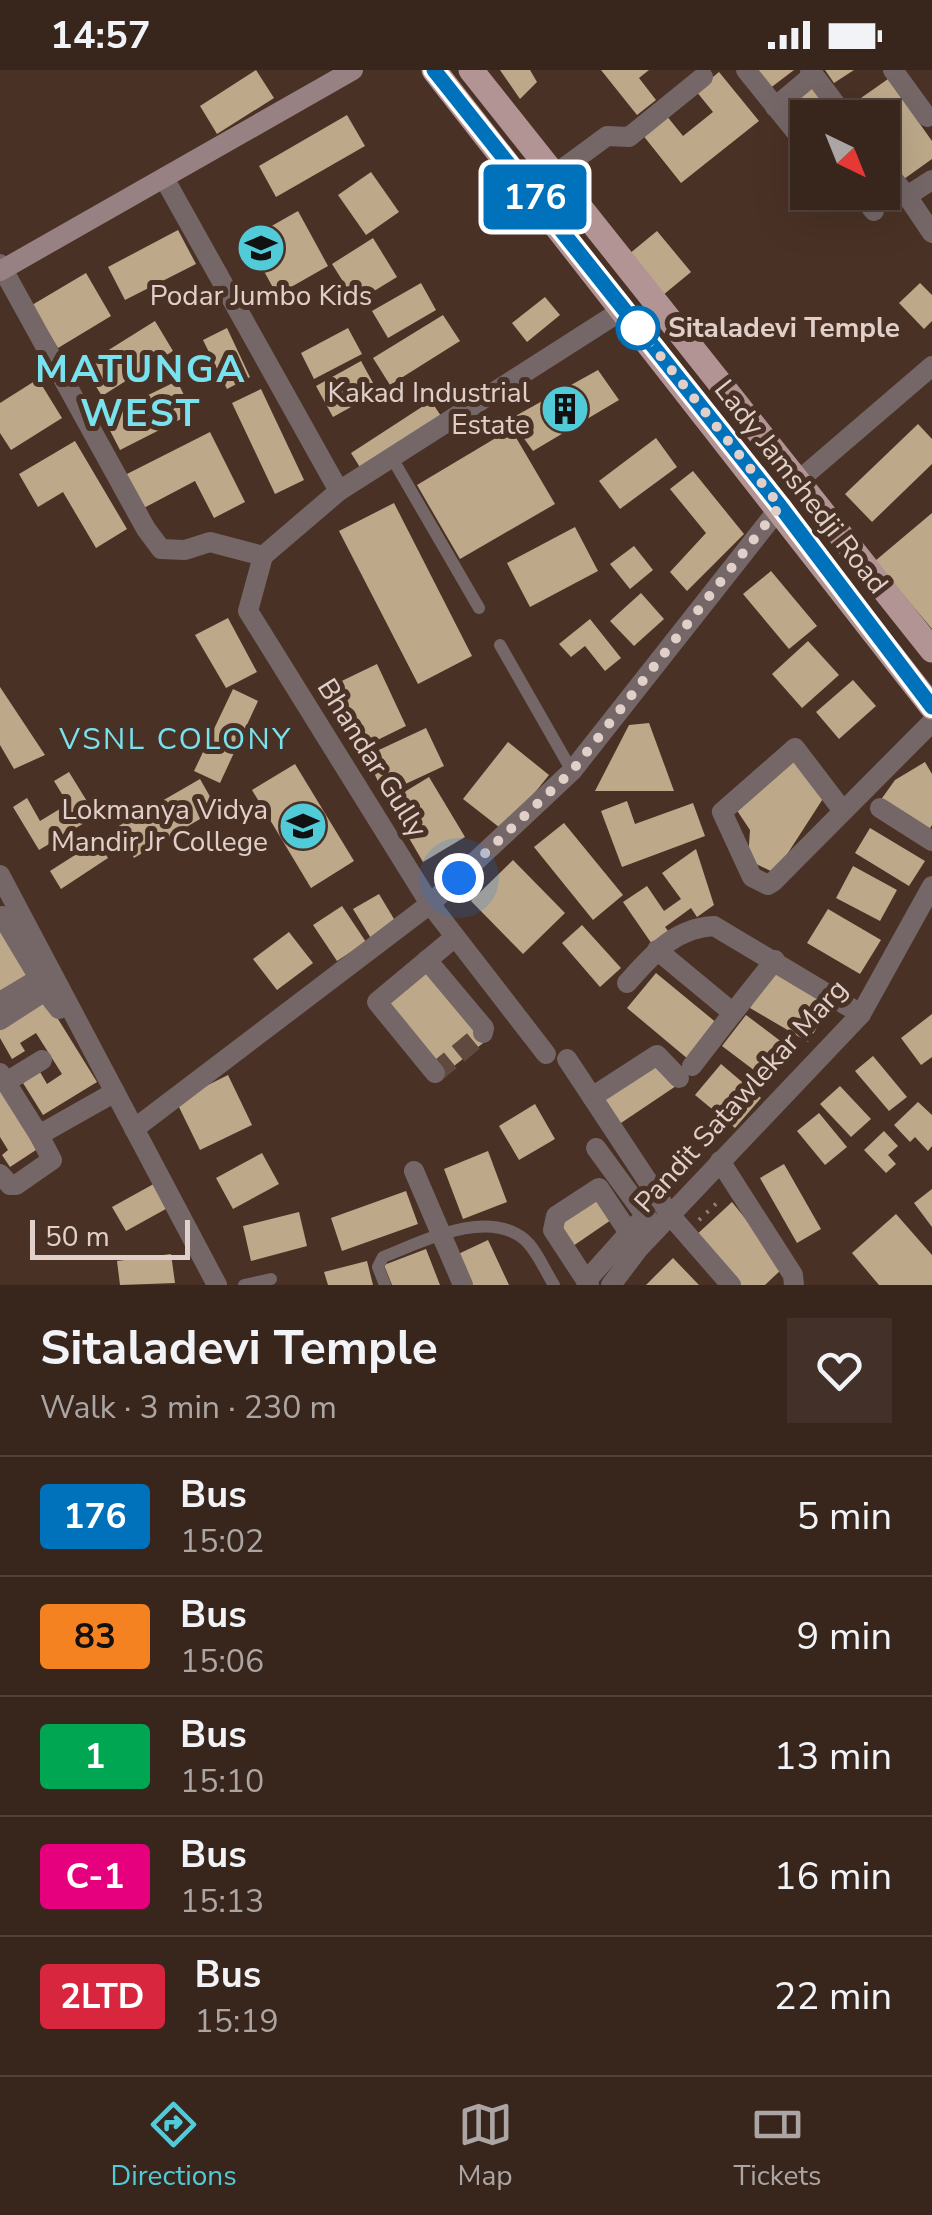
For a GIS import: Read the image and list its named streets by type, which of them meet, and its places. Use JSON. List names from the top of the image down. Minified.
{"streets":{"main road":["Lady Jamshedji Road"],"street":["Bhandar Gully","Pandit Satawlekar Marg"]},"crossings":[["Bhandar Gully","Pandit Satawlekar Marg"]],"districts":["MATUNGA WEST","VSNL COLONY"],"places":{"school or university":["Podar Jumbo Kids","Lokmanya Vidya Mandir Jr College"],"other":["Sitaladevi Temple"],"building":["Kakad Industrial Estate"]},"lines":["bus line 176"],"scale_bar":"50 m","north":"bottom right","page":{"status":"14:57","on_map":"176","scale":"50 m","heading":["Sitaladevi Temple","Walk · 3 min · 230 m"],"list":[{"mark":"176","name":"Bus","note":"15:02","value":"5 min"},{"mark":"83","name":"Bus","note":"15:06","value":"9 min"},{"mark":"1","name":"Bus","note":"15:10","value":"13 min"},{"mark":"C-1","name":"Bus","note":"15:13","value":"16 min"},{"mark":"2LTD","name":"Bus","note":"15:19","value":"22 min"}],"tabs":["Directions","Map","Tickets"]}}
